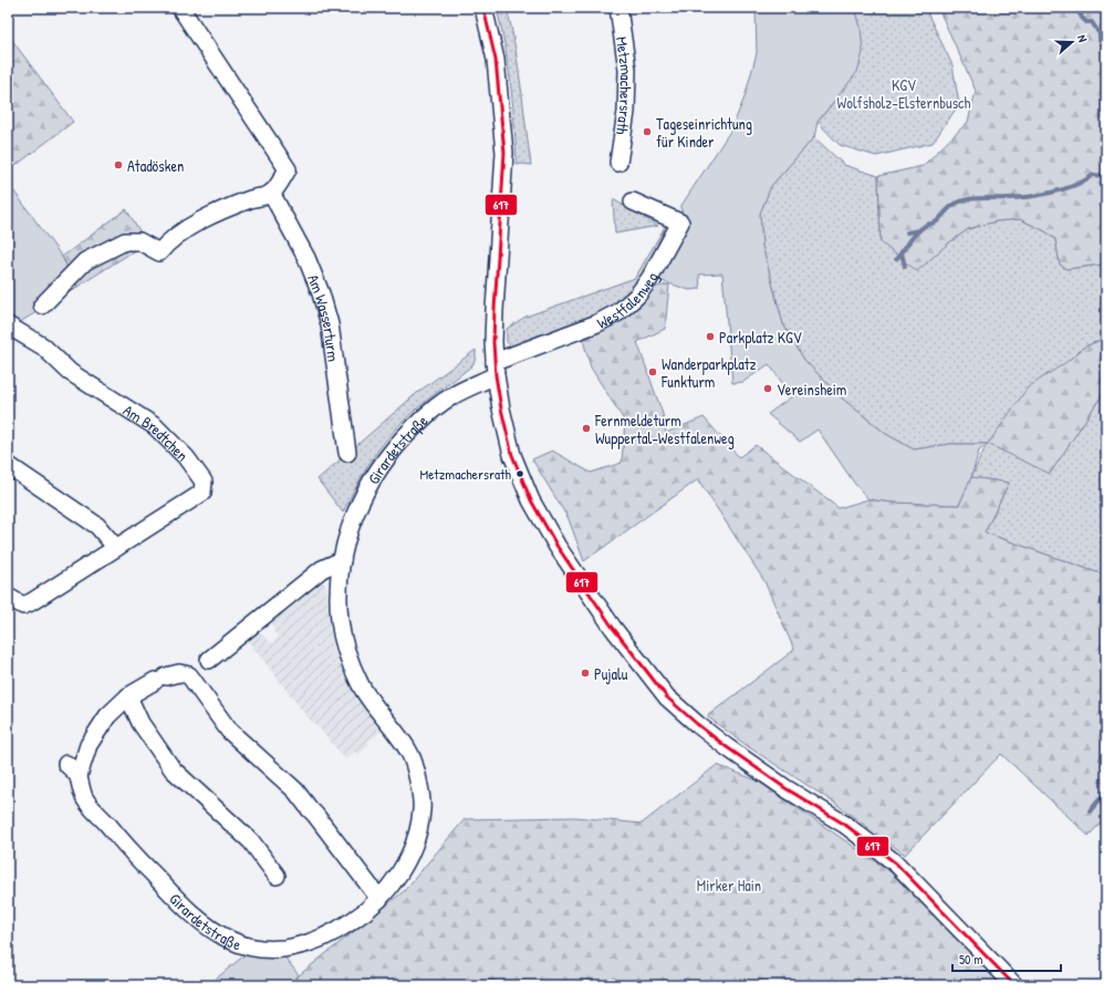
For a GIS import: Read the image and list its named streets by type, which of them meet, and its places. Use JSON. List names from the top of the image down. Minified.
{"streets":{"street":["Metzmachersrath","Westfalenweg","Am Wasserturm","Am Bredtchen","Girardetstraße"]},"crossings":[["Westfalenweg","Girardetstraße"]],"parks":["KGV Wolfsholz-Elsternbusch","Mirker Hain"],"places":["Tageseinrichtung für Kinder","Atadösken","Parkplatz KGV","Wanderparkplatz Funkturm","Vereinsheim","Fernmeldeturm Wuppertal-Westfalenweg","Metzmachersrath","Pujalu"],"lines":["transit line 617"],"scale_bar":"50 m","north":"right"}
